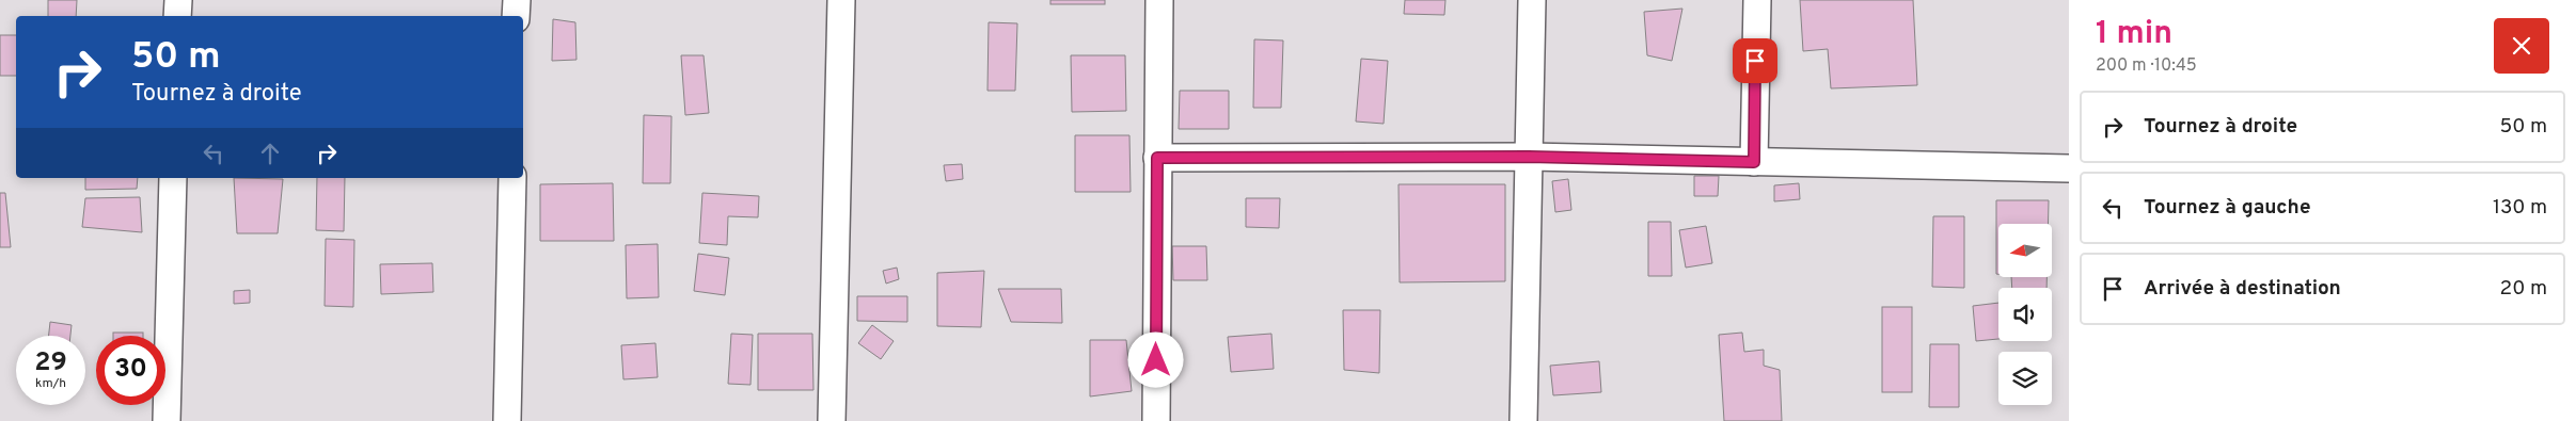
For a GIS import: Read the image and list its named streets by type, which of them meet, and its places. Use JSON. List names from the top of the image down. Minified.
{"north":"left","page":{"heading":["1 min","200 m · 10:45"],"turn":["50 m","Tournez à droite"],"list":[{"name":"Tournez à droite","value":"50 m"},{"name":"Tournez à gauche","value":"130 m"},{"name":"Arrivée à destination","value":"20 m"}],"speed":"29 km/h","limit":"30"}}
